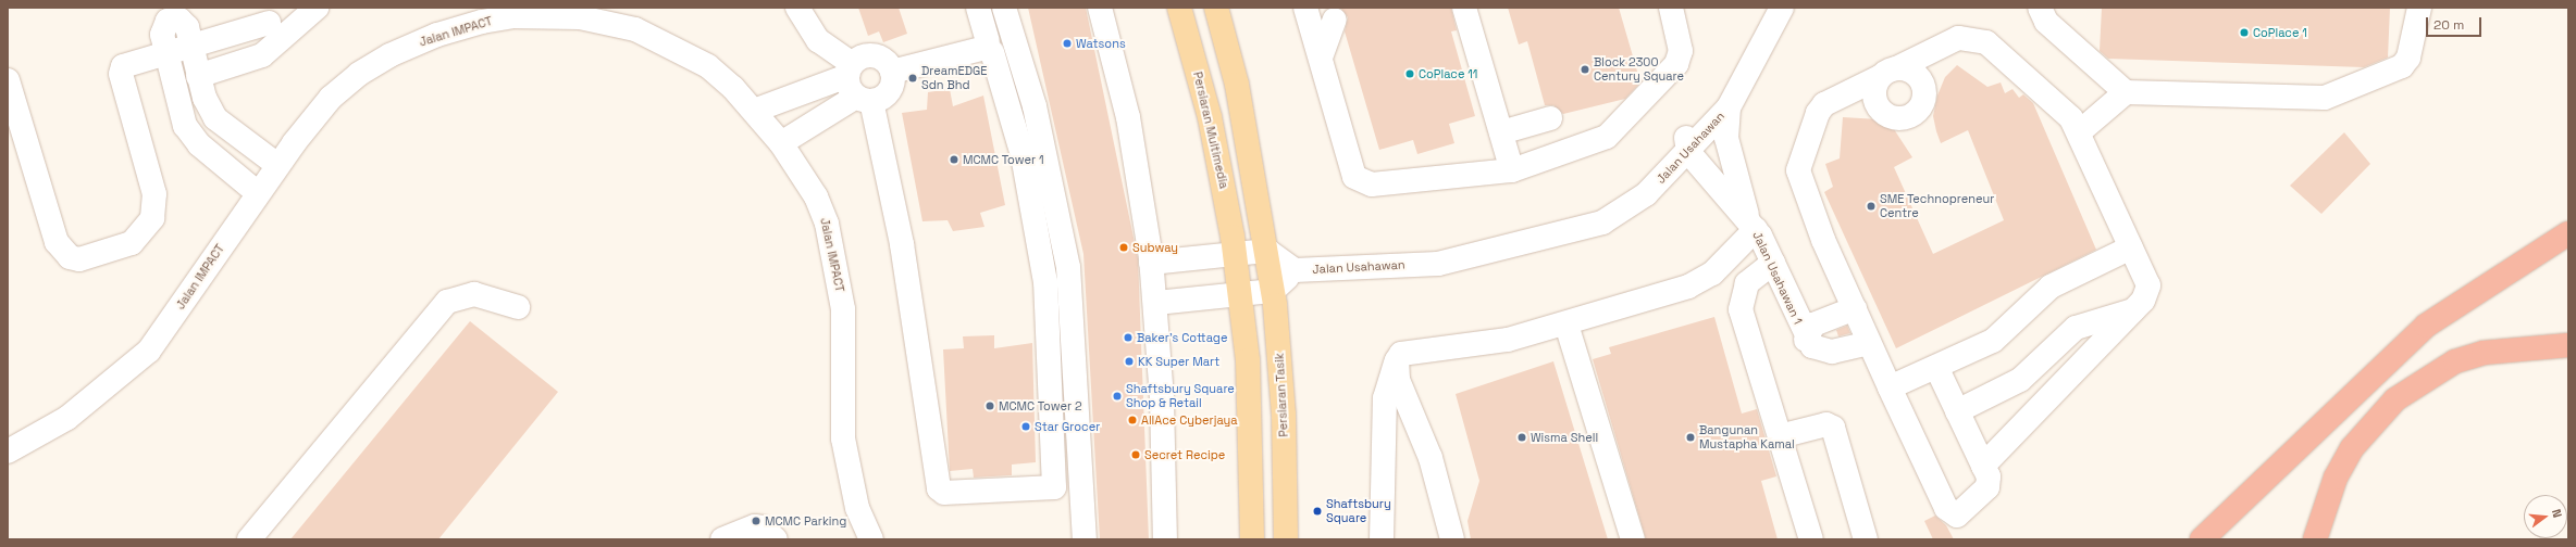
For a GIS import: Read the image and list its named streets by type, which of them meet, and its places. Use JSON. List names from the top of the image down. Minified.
{"streets":{"main road":["Persiaran Multimedia","Persiaran Tasik"],"street":["Jalan IMPACT","Jalan Usahawan","Jalan Usahawan 1"]},"crossings":[["Jalan Usahawan","Jalan Usahawan 1"]],"places":["CoPlace 1","Watsons","Block 2300 Century Square","CoPlace 11","DreamEDGE Sdn Bhd","MCMC Tower 1","SME Technopreneur Centre","Subway","Baker's Cottage","KK Super Mart","Shaftsbury Square Shop & Retail","MCMC Tower 2","AllAce Cyberjaya","Star Grocer","Wisma Shell","Bangunan Mustapha Kamal","Secret Recipe","Shaftsbury Square","MCMC Parking"],"scale_bar":"20 m","north":"right"}
